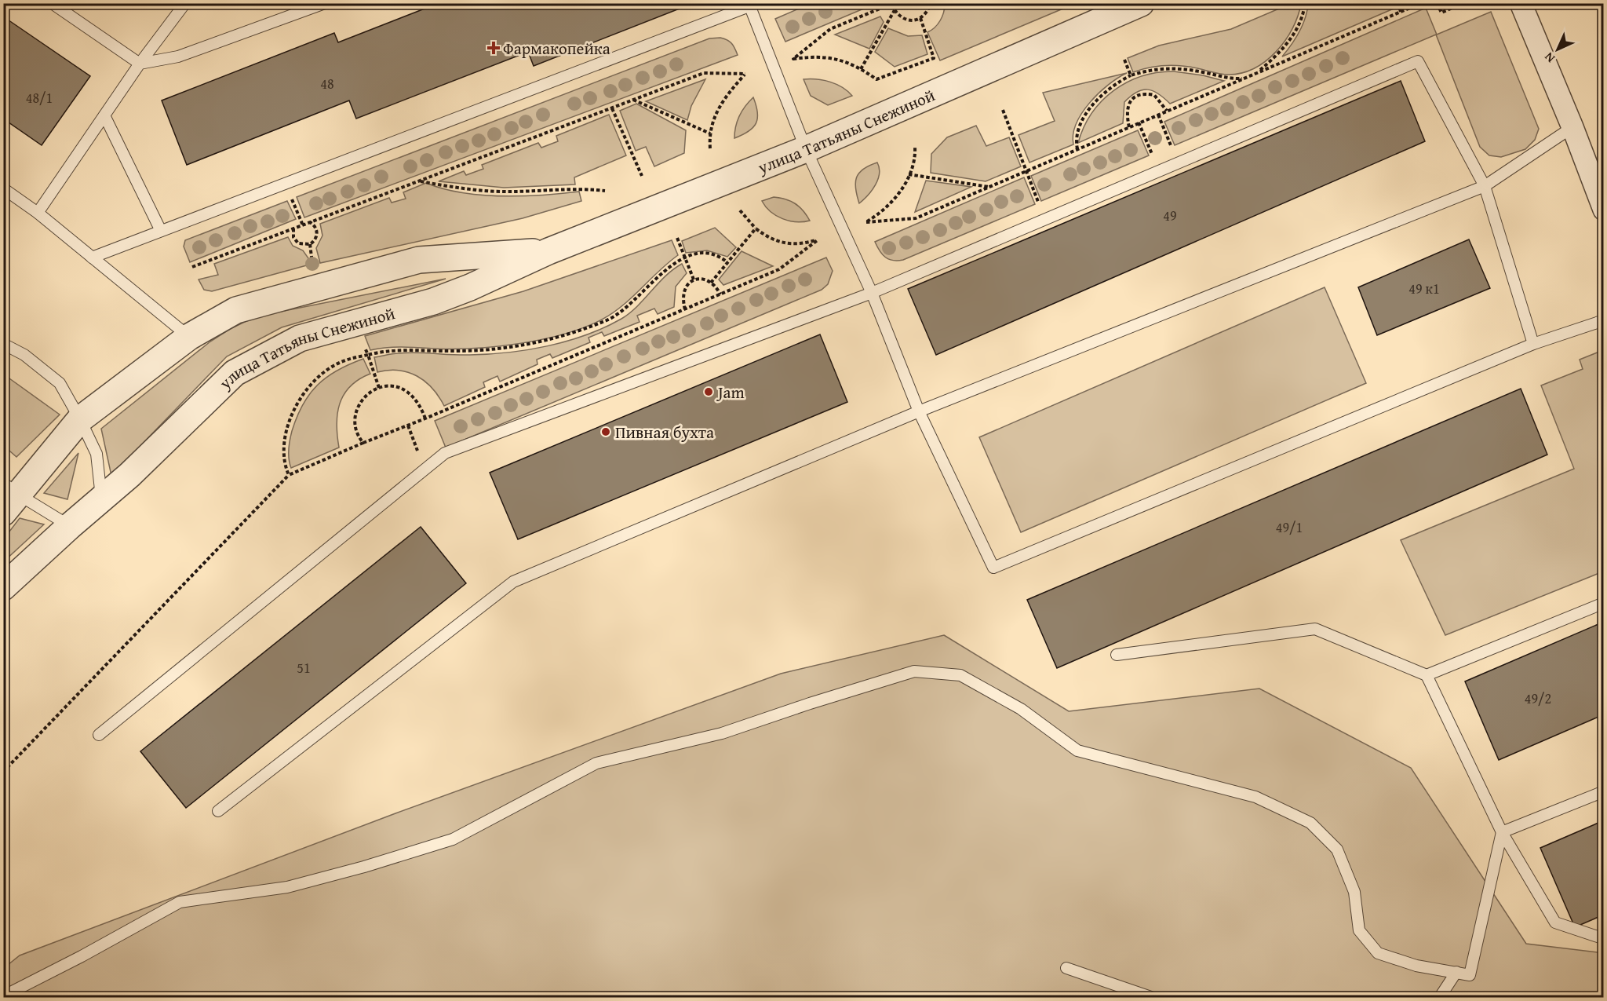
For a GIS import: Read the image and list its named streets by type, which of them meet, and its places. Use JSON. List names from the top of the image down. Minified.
{"streets":{"street":["улица Татьяны Снежиной"]},"places":{"health":["Фармакопейка"],"other":["Jam","Пивная бухта"]},"house_numbers":["48","48/1","49","49 к1","49/1","51","49/2"],"north":"bottom left"}
